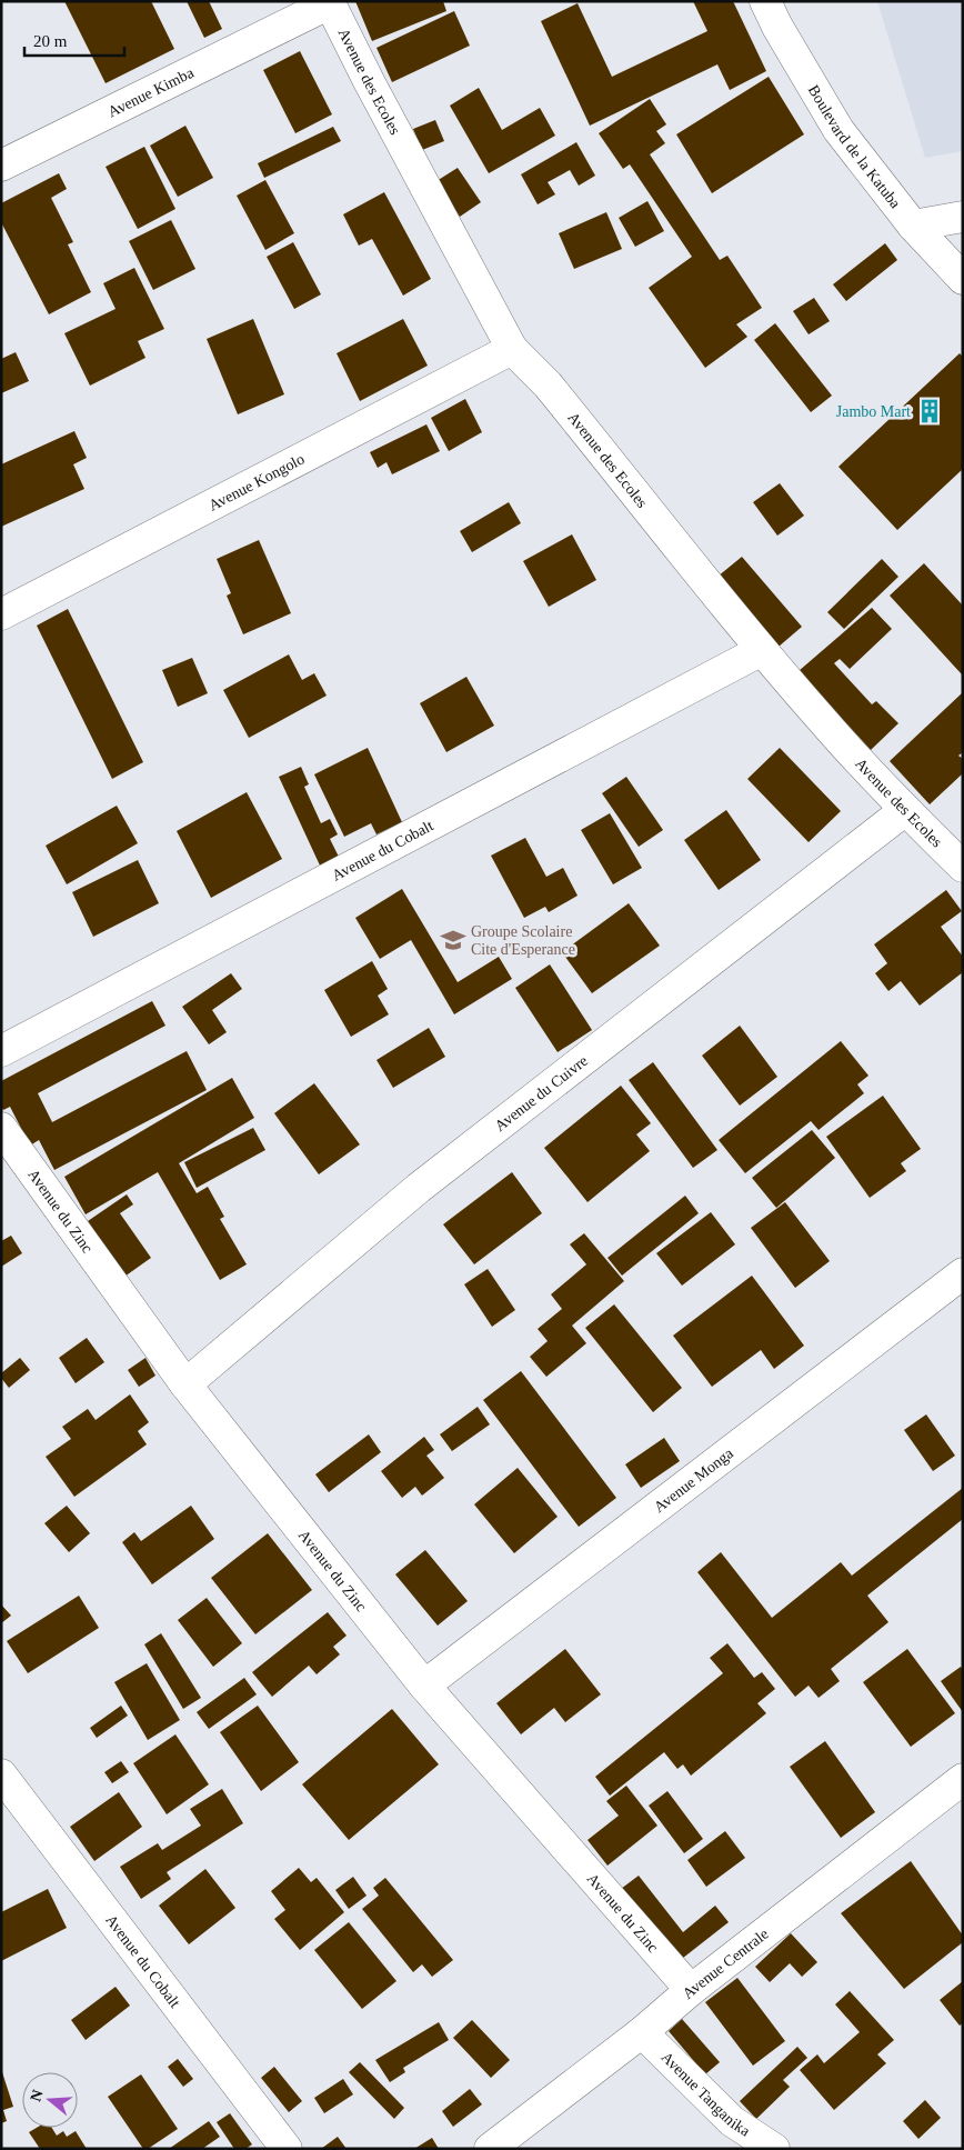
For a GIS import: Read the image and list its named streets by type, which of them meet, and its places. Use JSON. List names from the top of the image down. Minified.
{"streets":{"street":["Avenue des Ecoles","Avenue Kimba","Boulevard de la Katuba","Avenue Kongolo","Avenue du Cobalt","Avenue du Cuivre","Avenue du Zinc","Avenue Monga","Avenue Centrale","Avenue Tanganika"]},"crossings":[["Avenue des Ecoles","Avenue Kimba"],["Avenue des Ecoles","Avenue Kongolo"],["Avenue des Ecoles","Avenue du Cobalt"],["Avenue des Ecoles","Avenue du Cuivre"],["Avenue du Cuivre","Avenue du Zinc"],["Avenue du Zinc","Avenue Monga"],["Avenue du Zinc","Avenue Centrale"],["Avenue Centrale","Avenue Tanganika"]],"places":{"building":["Jambo Mart"],"school or university":["Groupe Scolaire Cite d'Esperance"]},"scale_bar":"20 m","north":"left"}
